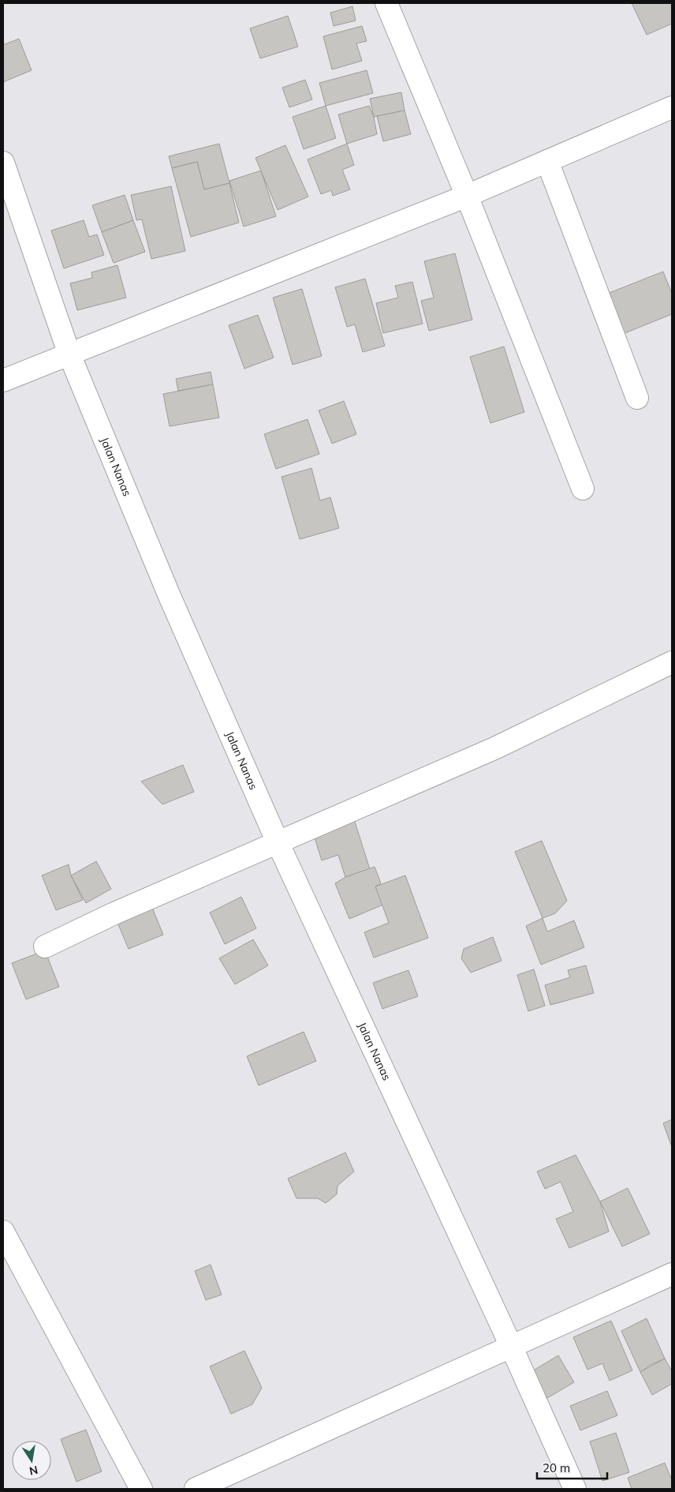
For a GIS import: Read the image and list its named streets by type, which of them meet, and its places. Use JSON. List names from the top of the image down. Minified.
{"streets":{"street":["Jalan Nanas"]},"scale_bar":"20 m","north":"bottom"}
